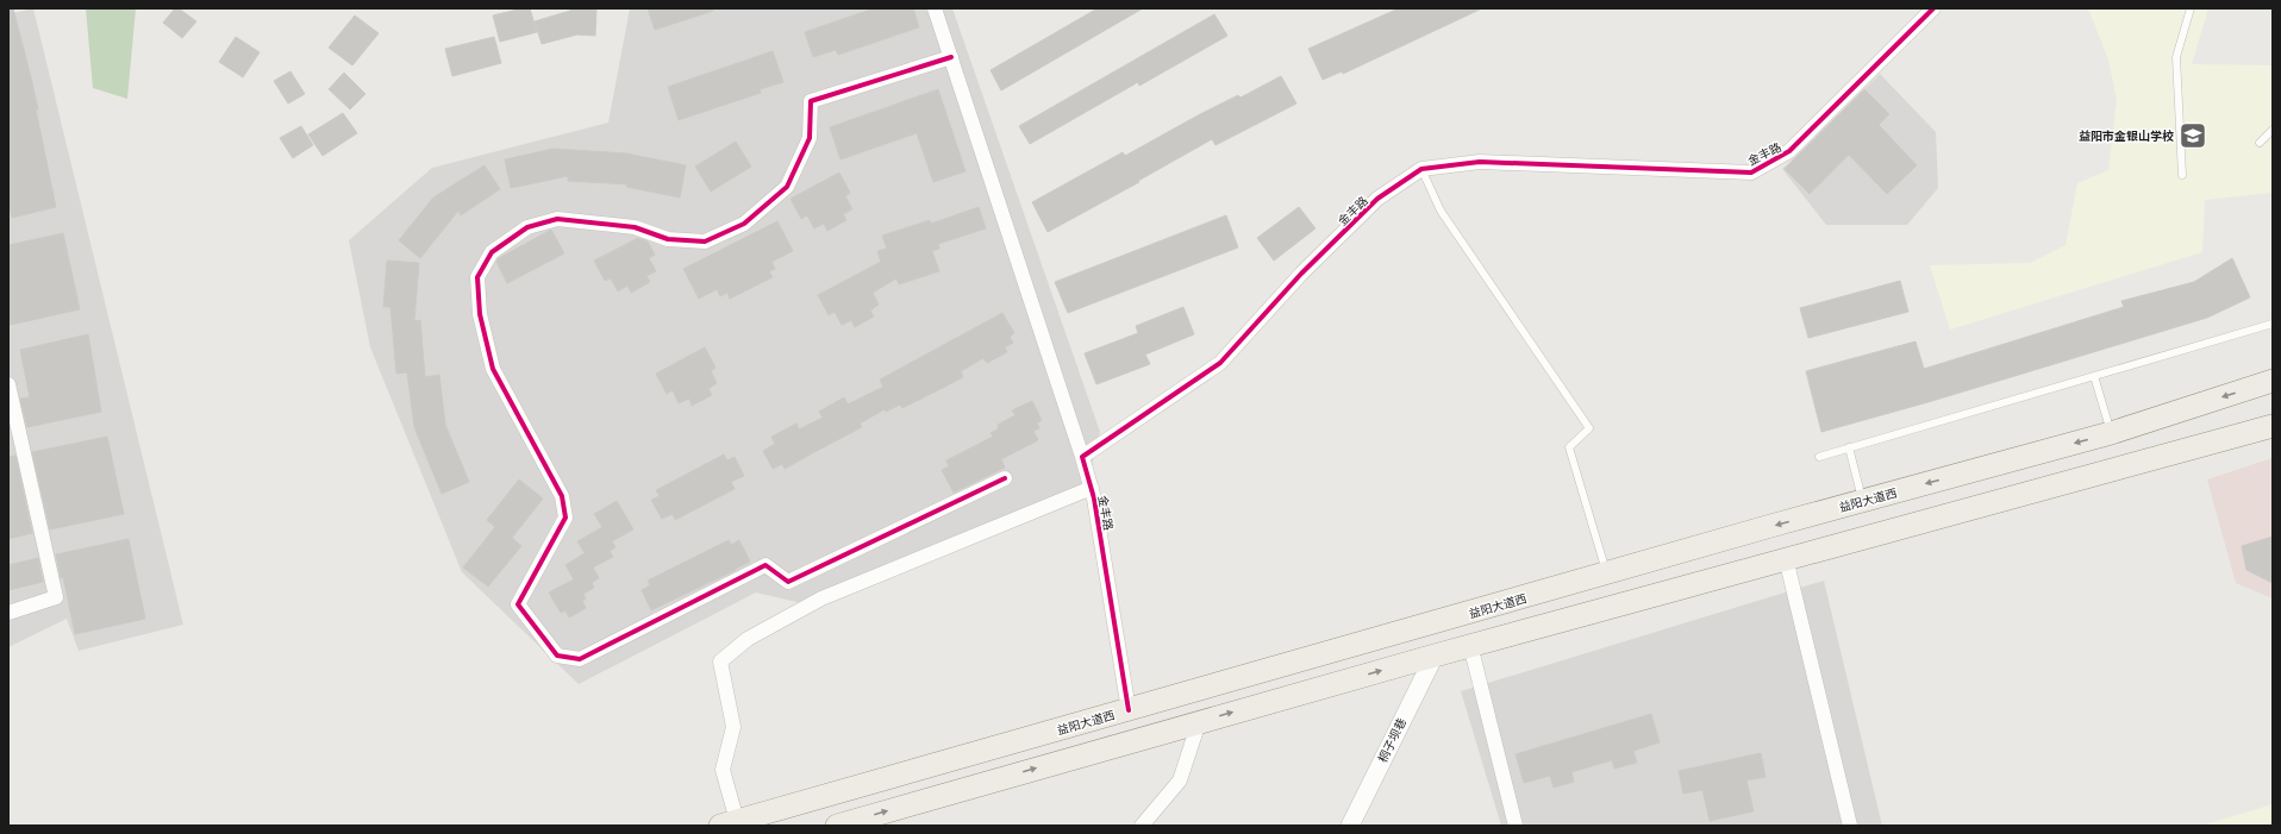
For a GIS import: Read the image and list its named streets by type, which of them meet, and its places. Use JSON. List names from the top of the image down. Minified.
{"streets":{"main road":["益阳大道西"],"street":["金丰路","桐子坝巷"]},"crossings":[["金丰路","益阳大道西"]],"places":{"school or university":["益阳市金银山学校"]}}
